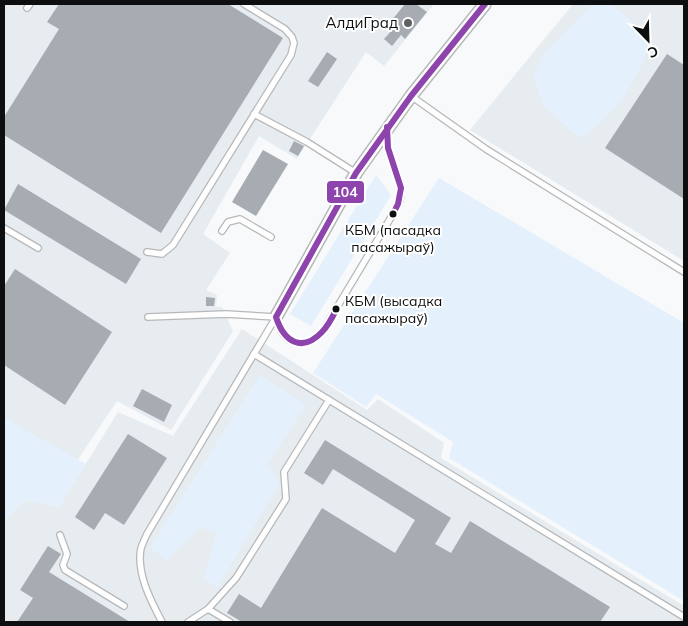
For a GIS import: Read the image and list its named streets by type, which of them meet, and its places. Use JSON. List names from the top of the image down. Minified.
{"places":["АлдиГрад","КБМ (пасадка пасажыраў)","КБМ (высадка пасажыраў)"],"lines":["transit line 104"],"north":"bottom right"}
